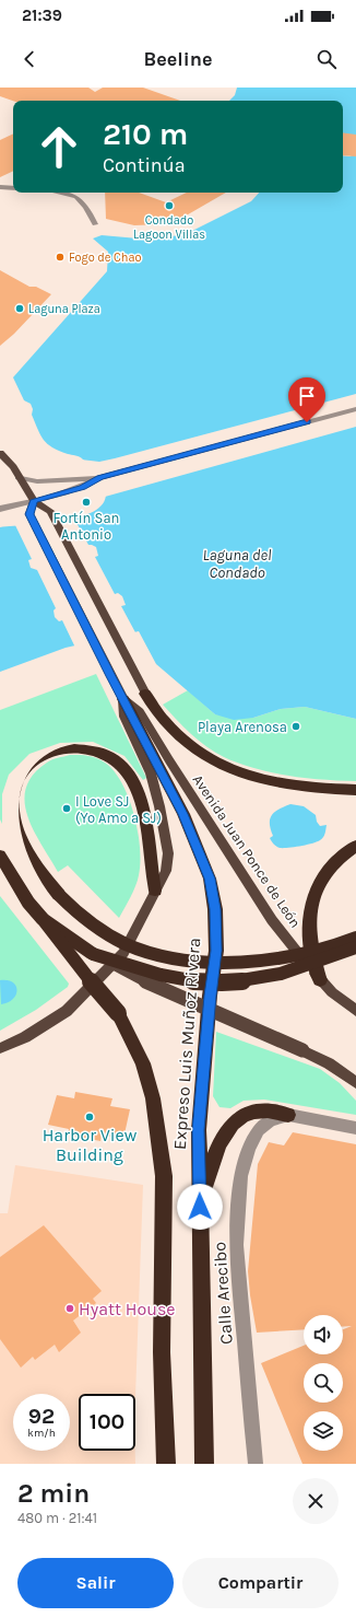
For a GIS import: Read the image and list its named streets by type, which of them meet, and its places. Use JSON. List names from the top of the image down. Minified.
{"streets":{"highway":["Expreso Luis Muñoz Rivera"],"main road":["Avenida Juan Ponce de León"],"street":["Calle Arecibo"]},"crossings":[["Avenida Juan Ponce de León","Expreso Luis Muñoz Rivera"]],"water":["Laguna del Condado"],"places":["Condado Lagoon Villas","Fogo de Chao","Laguna Plaza","Fortín San Antonio","Playa Arenosa","I Love SJ (Yo Amo a SJ)","Harbor View Building","Hyatt House"],"page":{"status":"21:39","header":"Beeline","turn":["210 m","Continúa"],"speed":"92 km/h","limit":"100","heading":["2 min","480 m · 21:41"],"buttons":["Salir","Compartir"]}}
